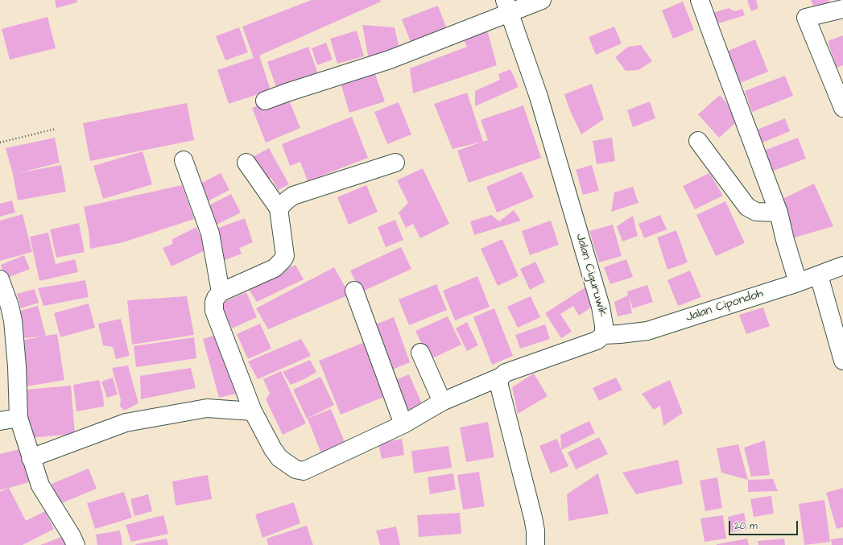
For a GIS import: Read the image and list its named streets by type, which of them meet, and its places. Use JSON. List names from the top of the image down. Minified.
{"streets":{"street":["Jalan Ciguruwik","Jalan Cipondoh"]},"crossings":[["Jalan Ciguruwik","Jalan Cipondoh"]],"scale_bar":"20 m"}
